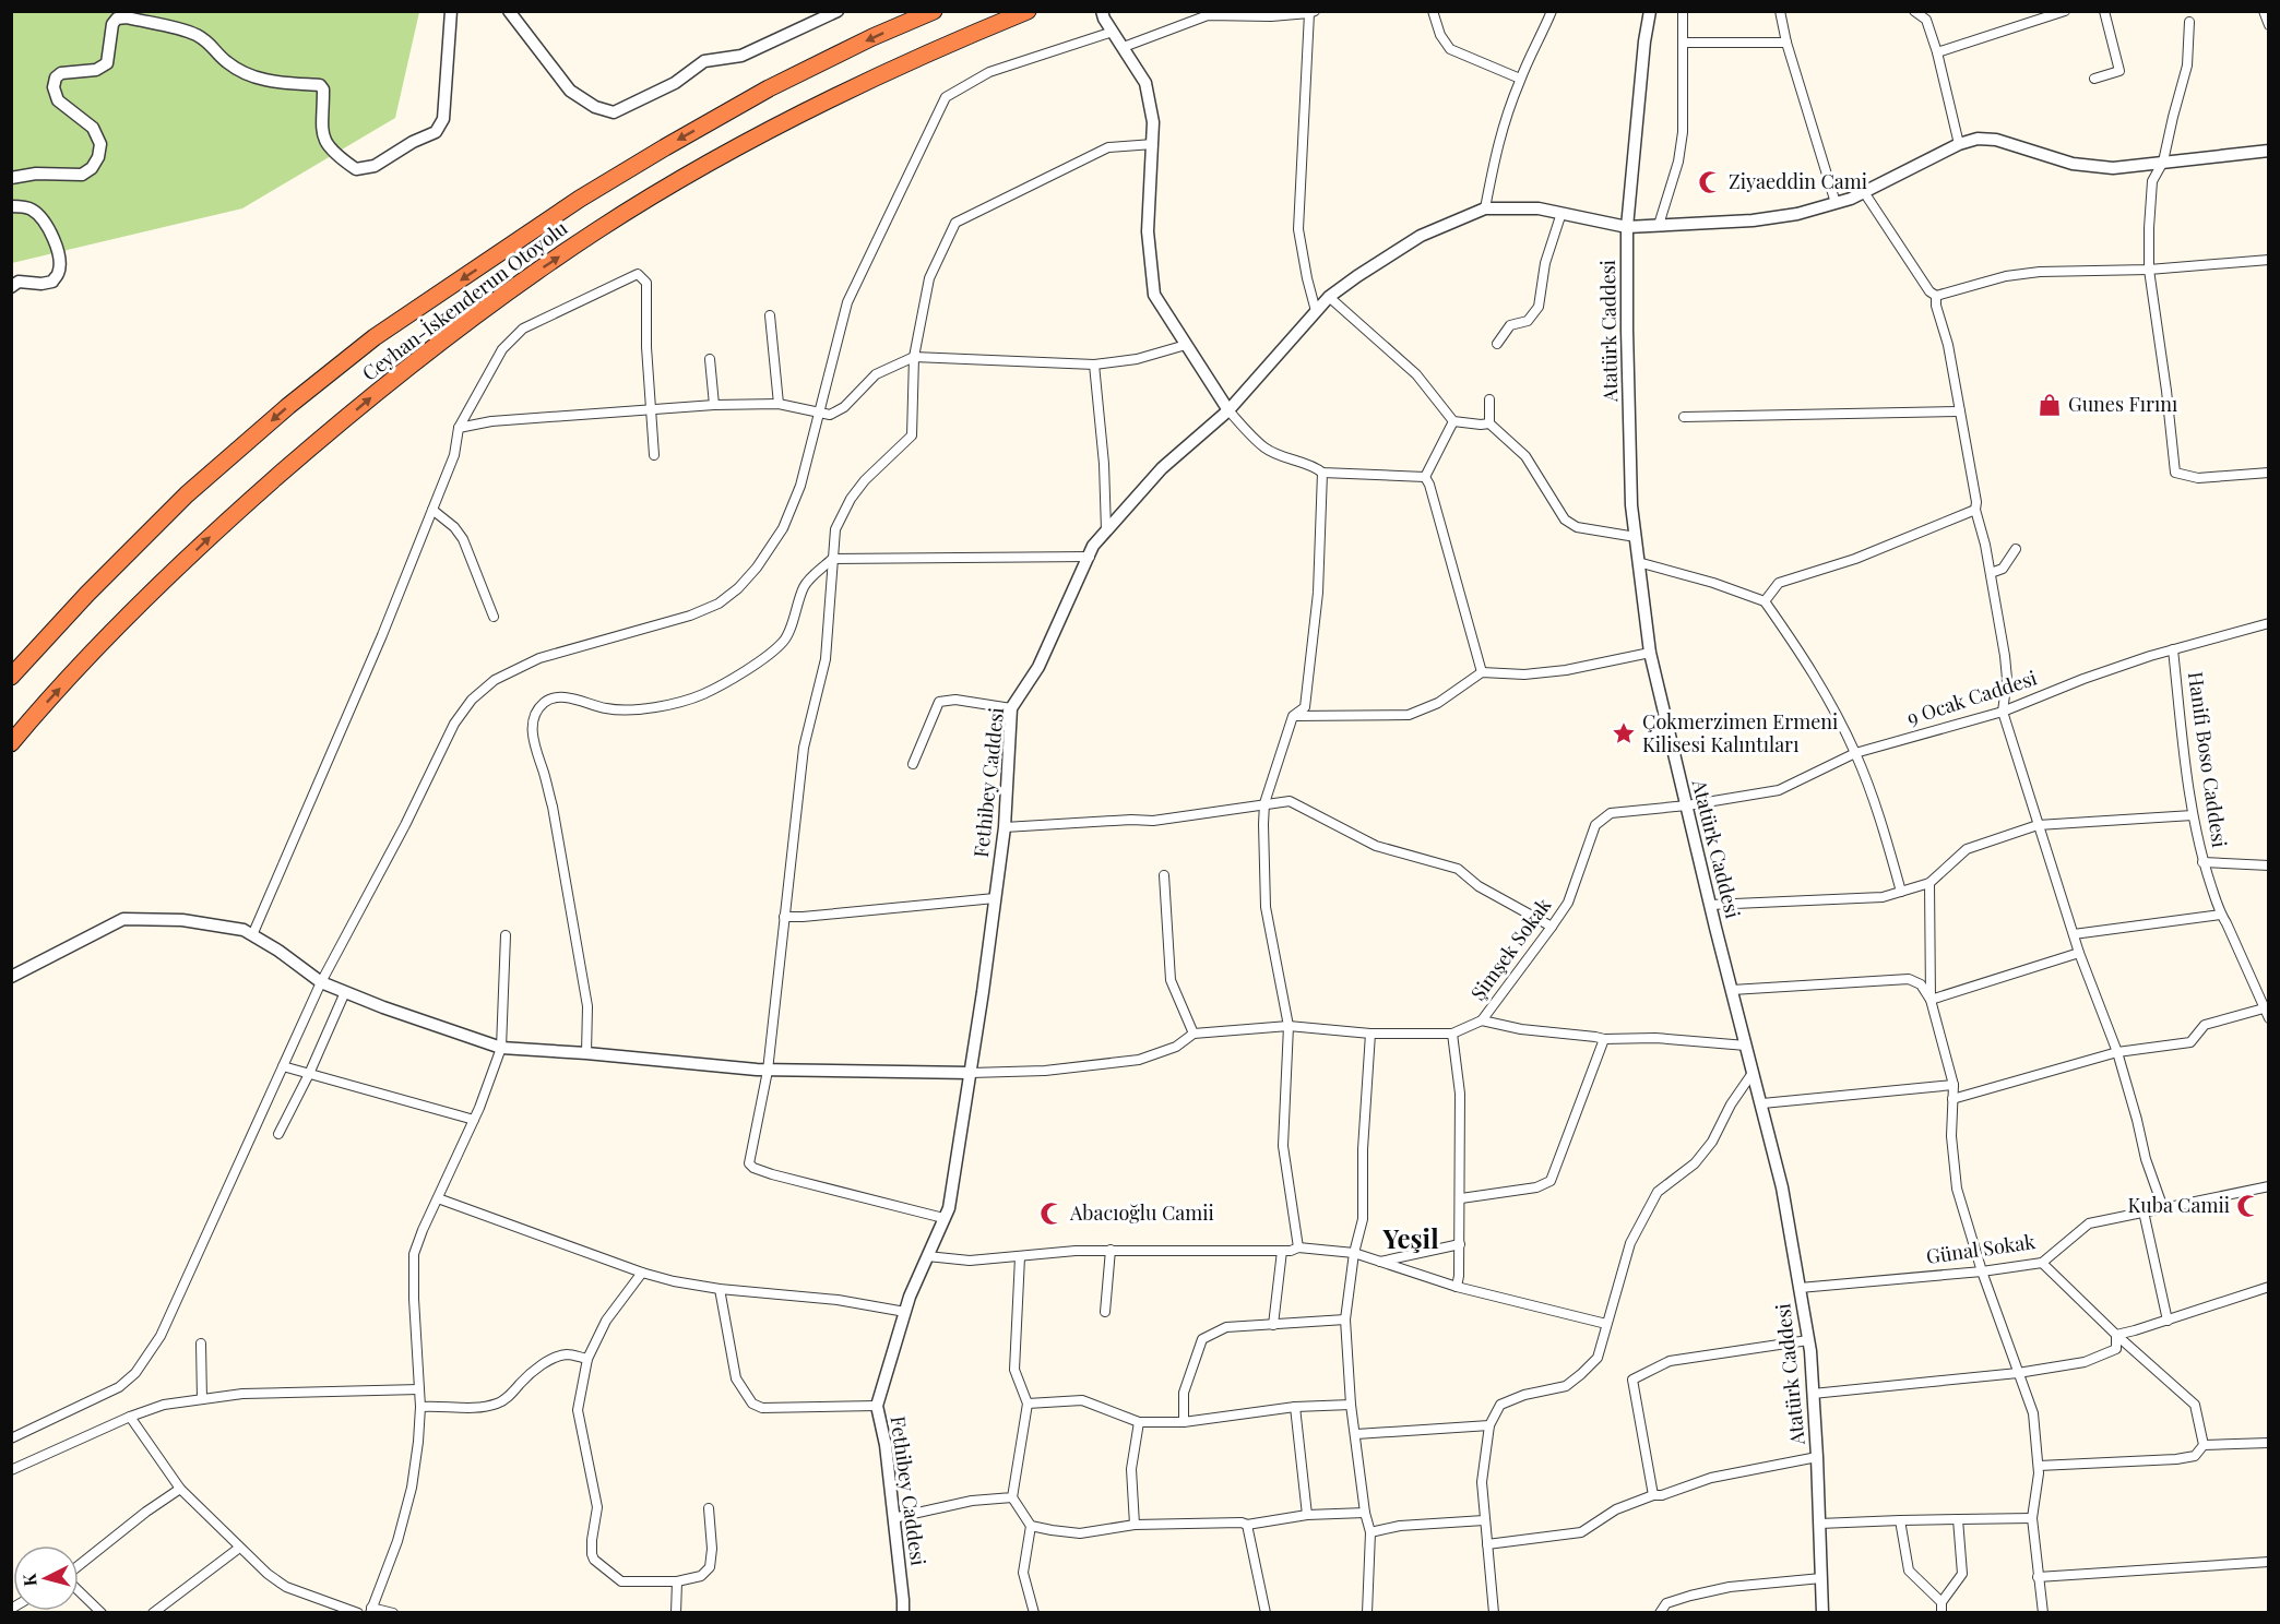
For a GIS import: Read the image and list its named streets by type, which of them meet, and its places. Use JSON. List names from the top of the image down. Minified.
{"streets":{"highway":["Ceyhan-İskenderun Otoyolu"],"street":["Atatürk Caddesi","9 Ocak Caddesi","Hanifi Boso Caddesi","Fethibey Caddesi","Şimşek Sokak","Günal Sokak"]},"crossings":[["Atatürk Caddesi","9 Ocak Caddesi"],["Atatürk Caddesi","Fethibey Caddesi"],["Atatürk Caddesi","Şimşek Sokak"],["Atatürk Caddesi","Günal Sokak"],["9 Ocak Caddesi","Hanifi Boso Caddesi"],["9 Ocak Caddesi","Şimşek Sokak"]],"districts":["Yeşil"],"places":{"mosque":["Ziyaeddin Cami","Kuba Camii","Abacıoğlu Camii"],"shop":["Gunes Fırını"],"place":["Çokmerzimen Ermeni Kilisesi Kalıntıları"]},"north":"left"}
